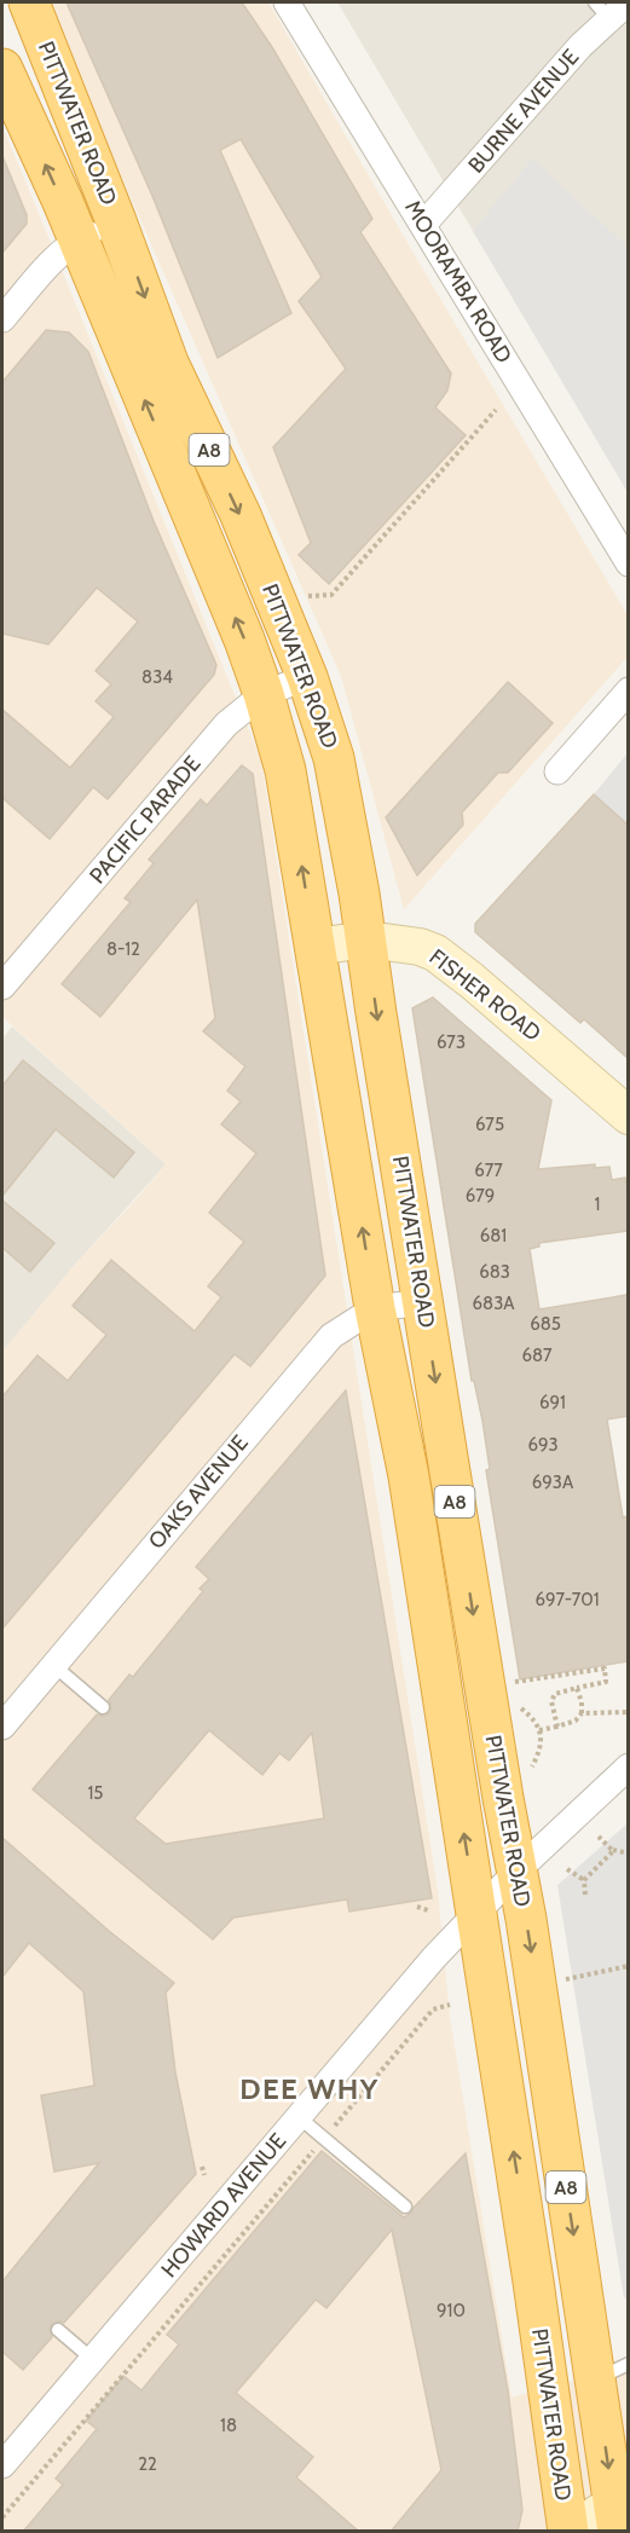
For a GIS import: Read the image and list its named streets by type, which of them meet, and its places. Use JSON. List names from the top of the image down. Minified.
{"streets":{"highway":["PITTWATER ROAD","A8"],"main road":["FISHER ROAD"],"street":["BURNE AVENUE","MOORAMBA ROAD","PACIFIC PARADE","OAKS AVENUE","HOWARD AVENUE"]},"crossings":[["BURNE AVENUE","MOORAMBA ROAD"],["PITTWATER ROAD","PACIFIC PARADE"],["PITTWATER ROAD","FISHER ROAD"],["PITTWATER ROAD","OAKS AVENUE"],["PITTWATER ROAD","HOWARD AVENUE"]],"districts":["DEE WHY"],"house_numbers":["834","8-12","673","675","677","679","1","681","683","683A","685","687","691","693","693A","697-701","15","910","18","22"]}
